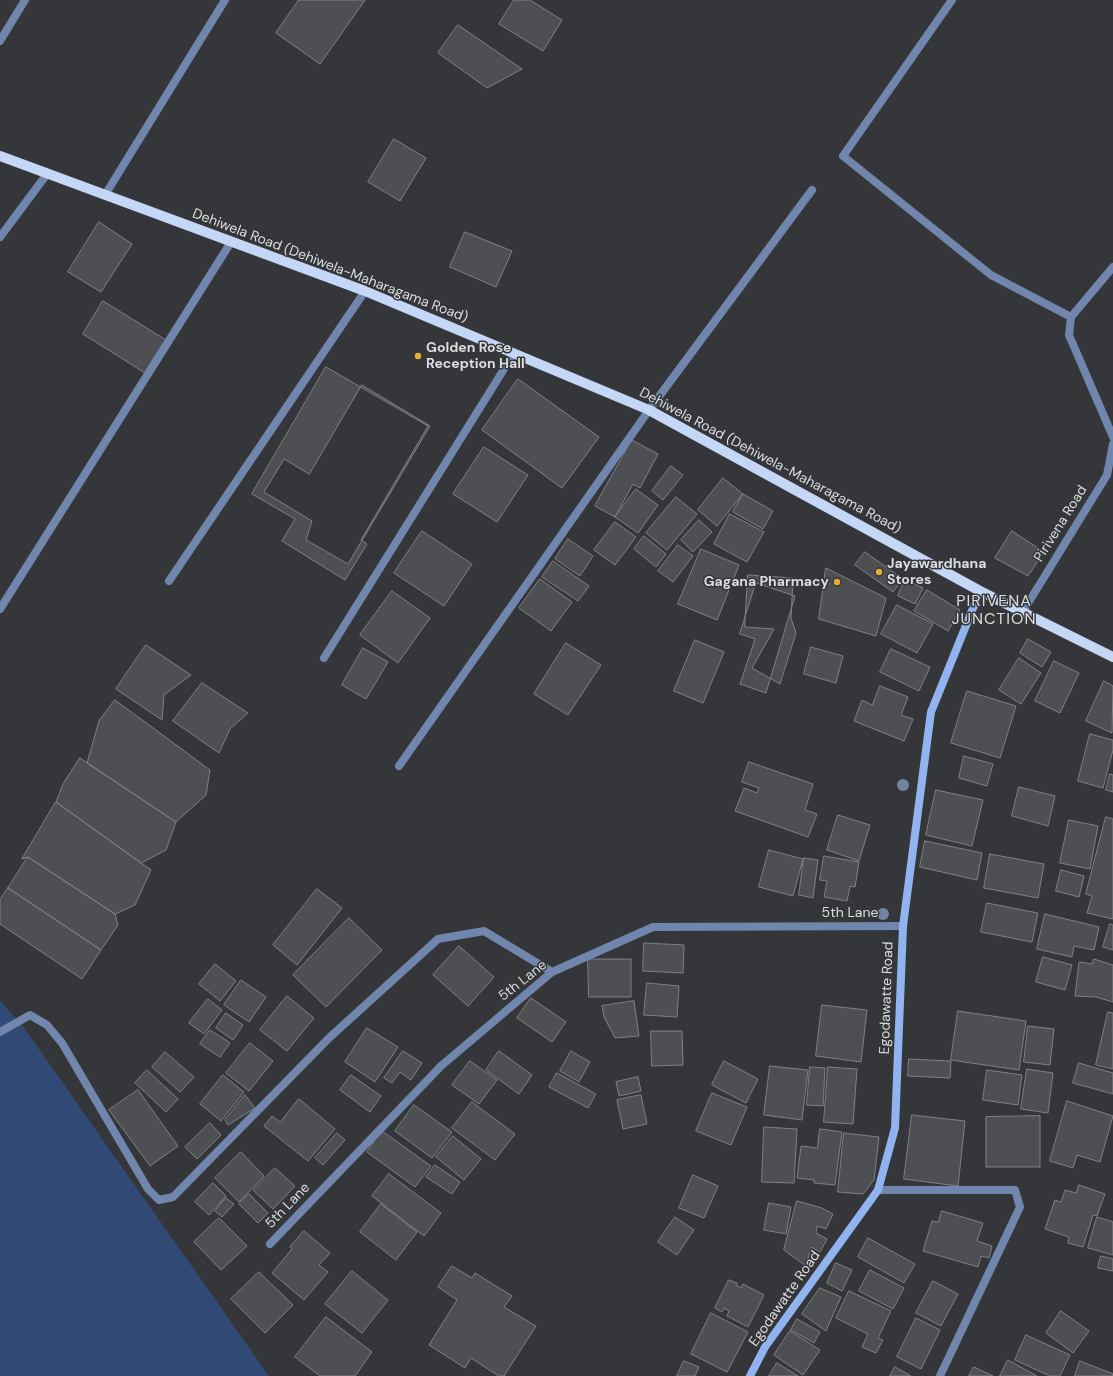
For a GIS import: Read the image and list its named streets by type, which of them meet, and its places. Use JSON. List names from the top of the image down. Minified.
{"streets":{"main road":["Dehiwela Road (Dehiwela-Maharagama Road)"],"street":["Pirivena Road","5th Lane","Egodawatte Road"]},"crossings":[["Dehiwela Road (Dehiwela-Maharagama Road)","Pirivena Road"],["Dehiwela Road (Dehiwela-Maharagama Road)","Egodawatte Road"],["5th Lane","Egodawatte Road"]],"districts":["PIRIVENA JUNCTION"],"places":["Golden Rose Reception Hall","Jayawardhana Stores","Gagana Pharmacy"]}
